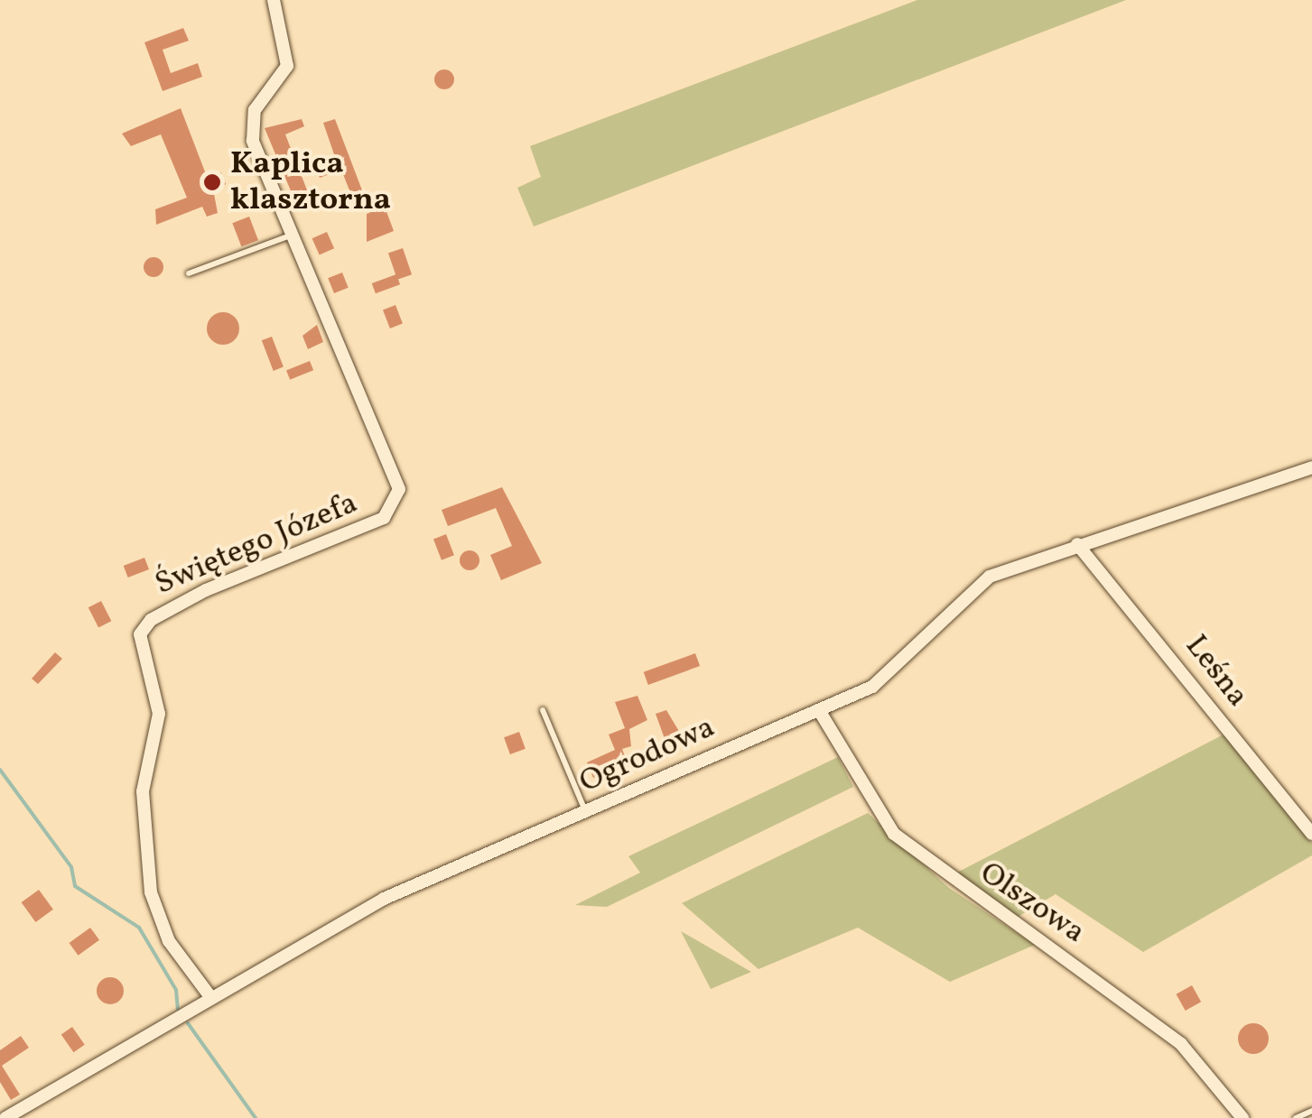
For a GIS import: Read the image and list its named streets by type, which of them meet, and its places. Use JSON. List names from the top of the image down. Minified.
{"streets":{"street":["Świętego Józefa","Leśna","Ogrodowa","Olszowa"]},"crossings":[["Świętego Józefa","Ogrodowa"],["Leśna","Ogrodowa"],["Ogrodowa","Olszowa"]],"places":["Kaplica klasztorna"]}
